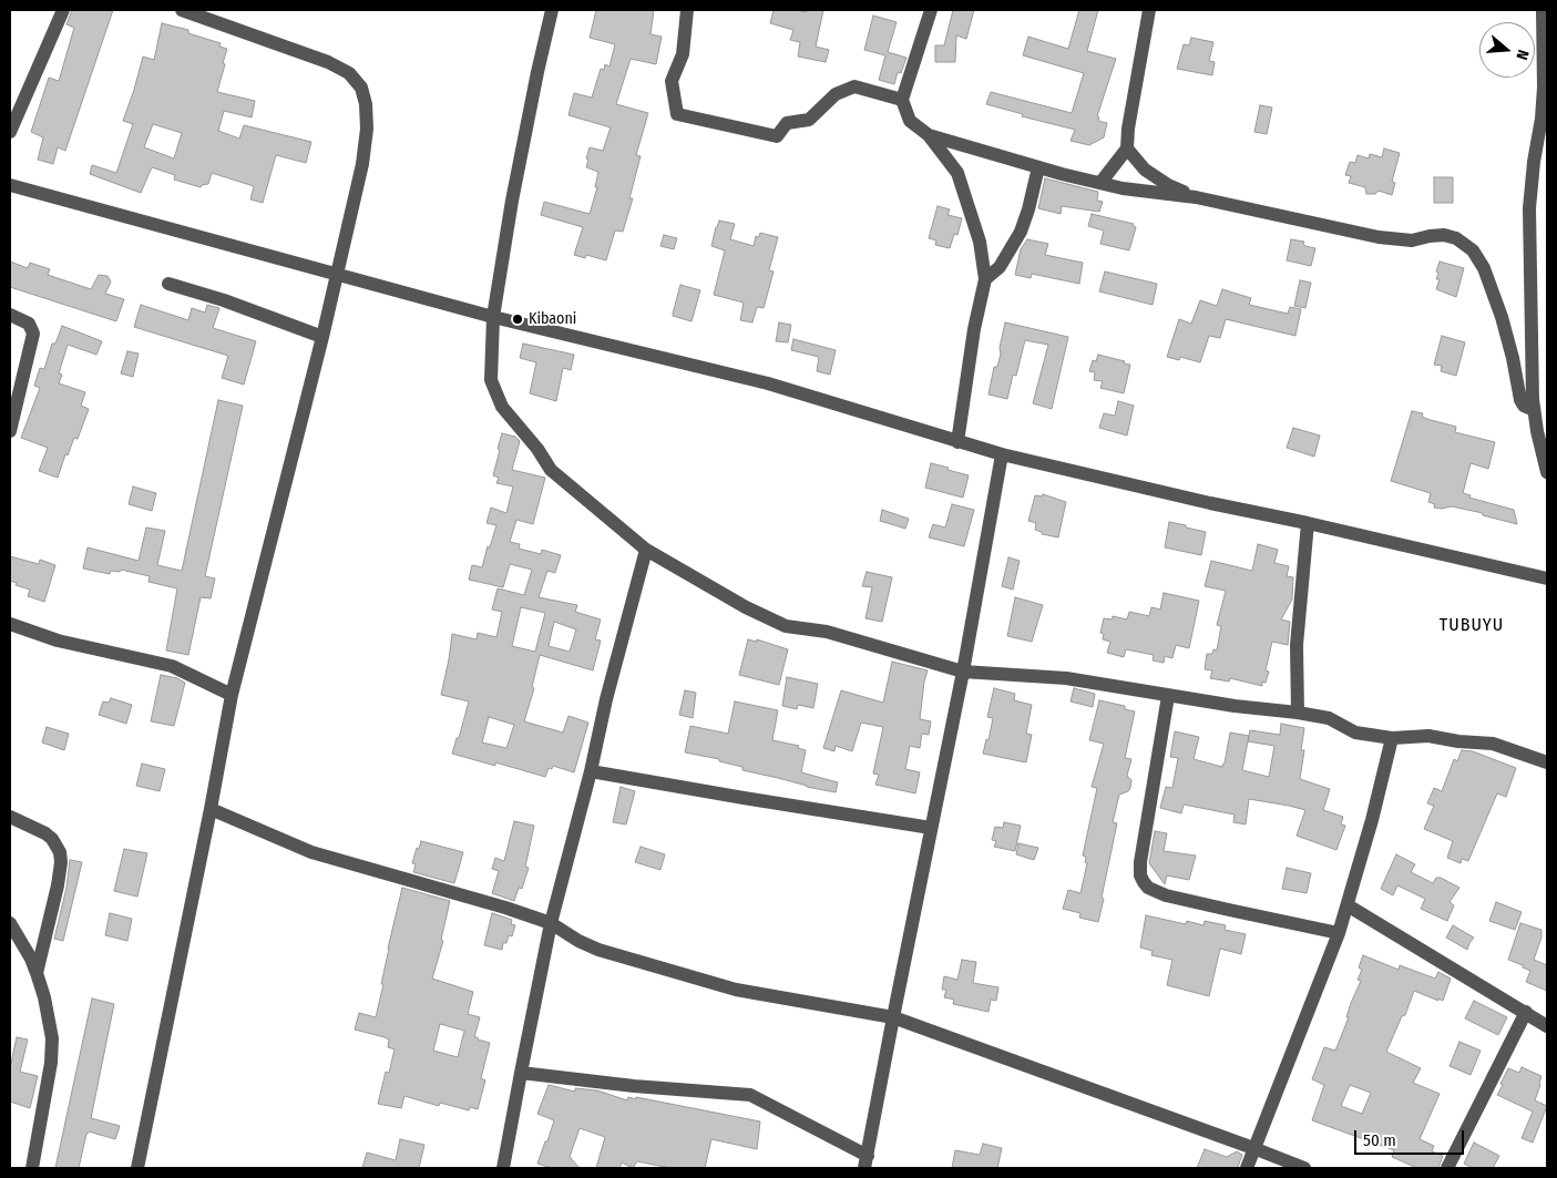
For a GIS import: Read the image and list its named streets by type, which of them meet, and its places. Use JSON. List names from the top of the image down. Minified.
{"districts":["TUBUYU"],"places":["Kibaoni"],"scale_bar":"50 m","north":"right"}
